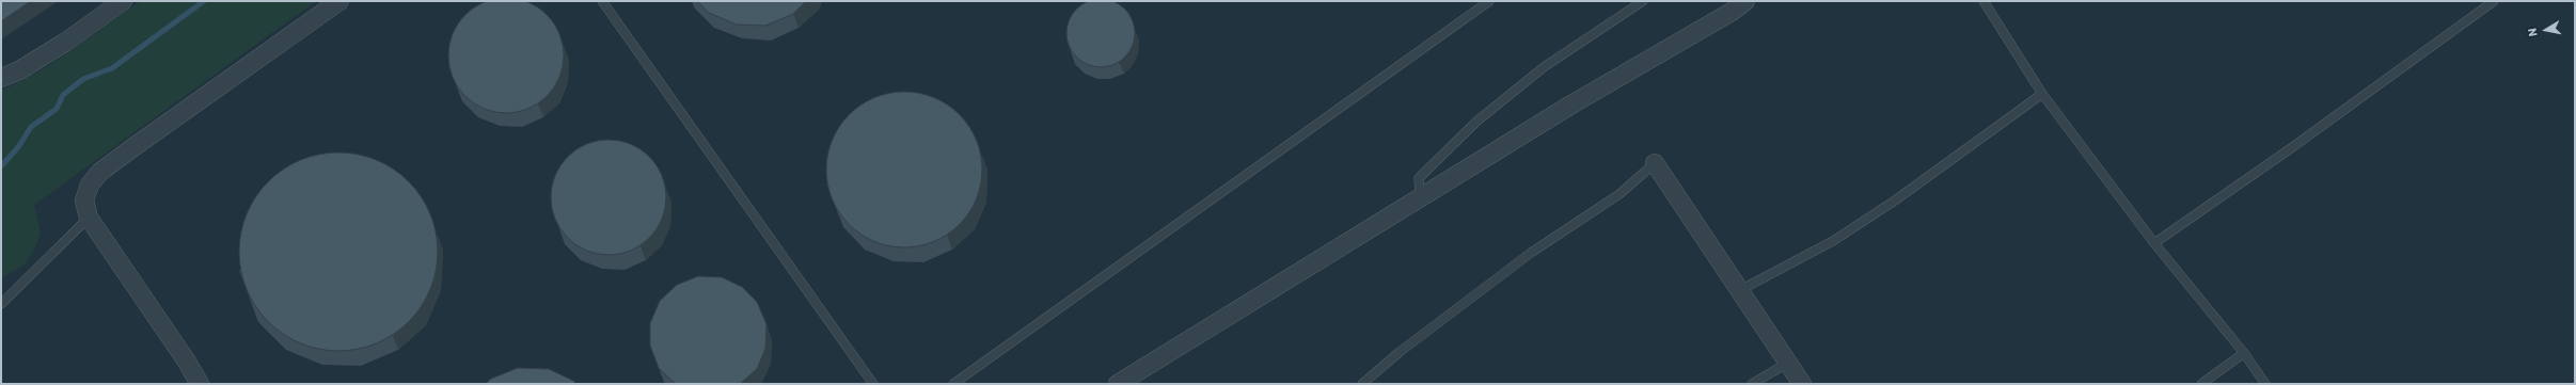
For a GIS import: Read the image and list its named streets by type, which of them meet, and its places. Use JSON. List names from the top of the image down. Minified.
{"north":"left"}
